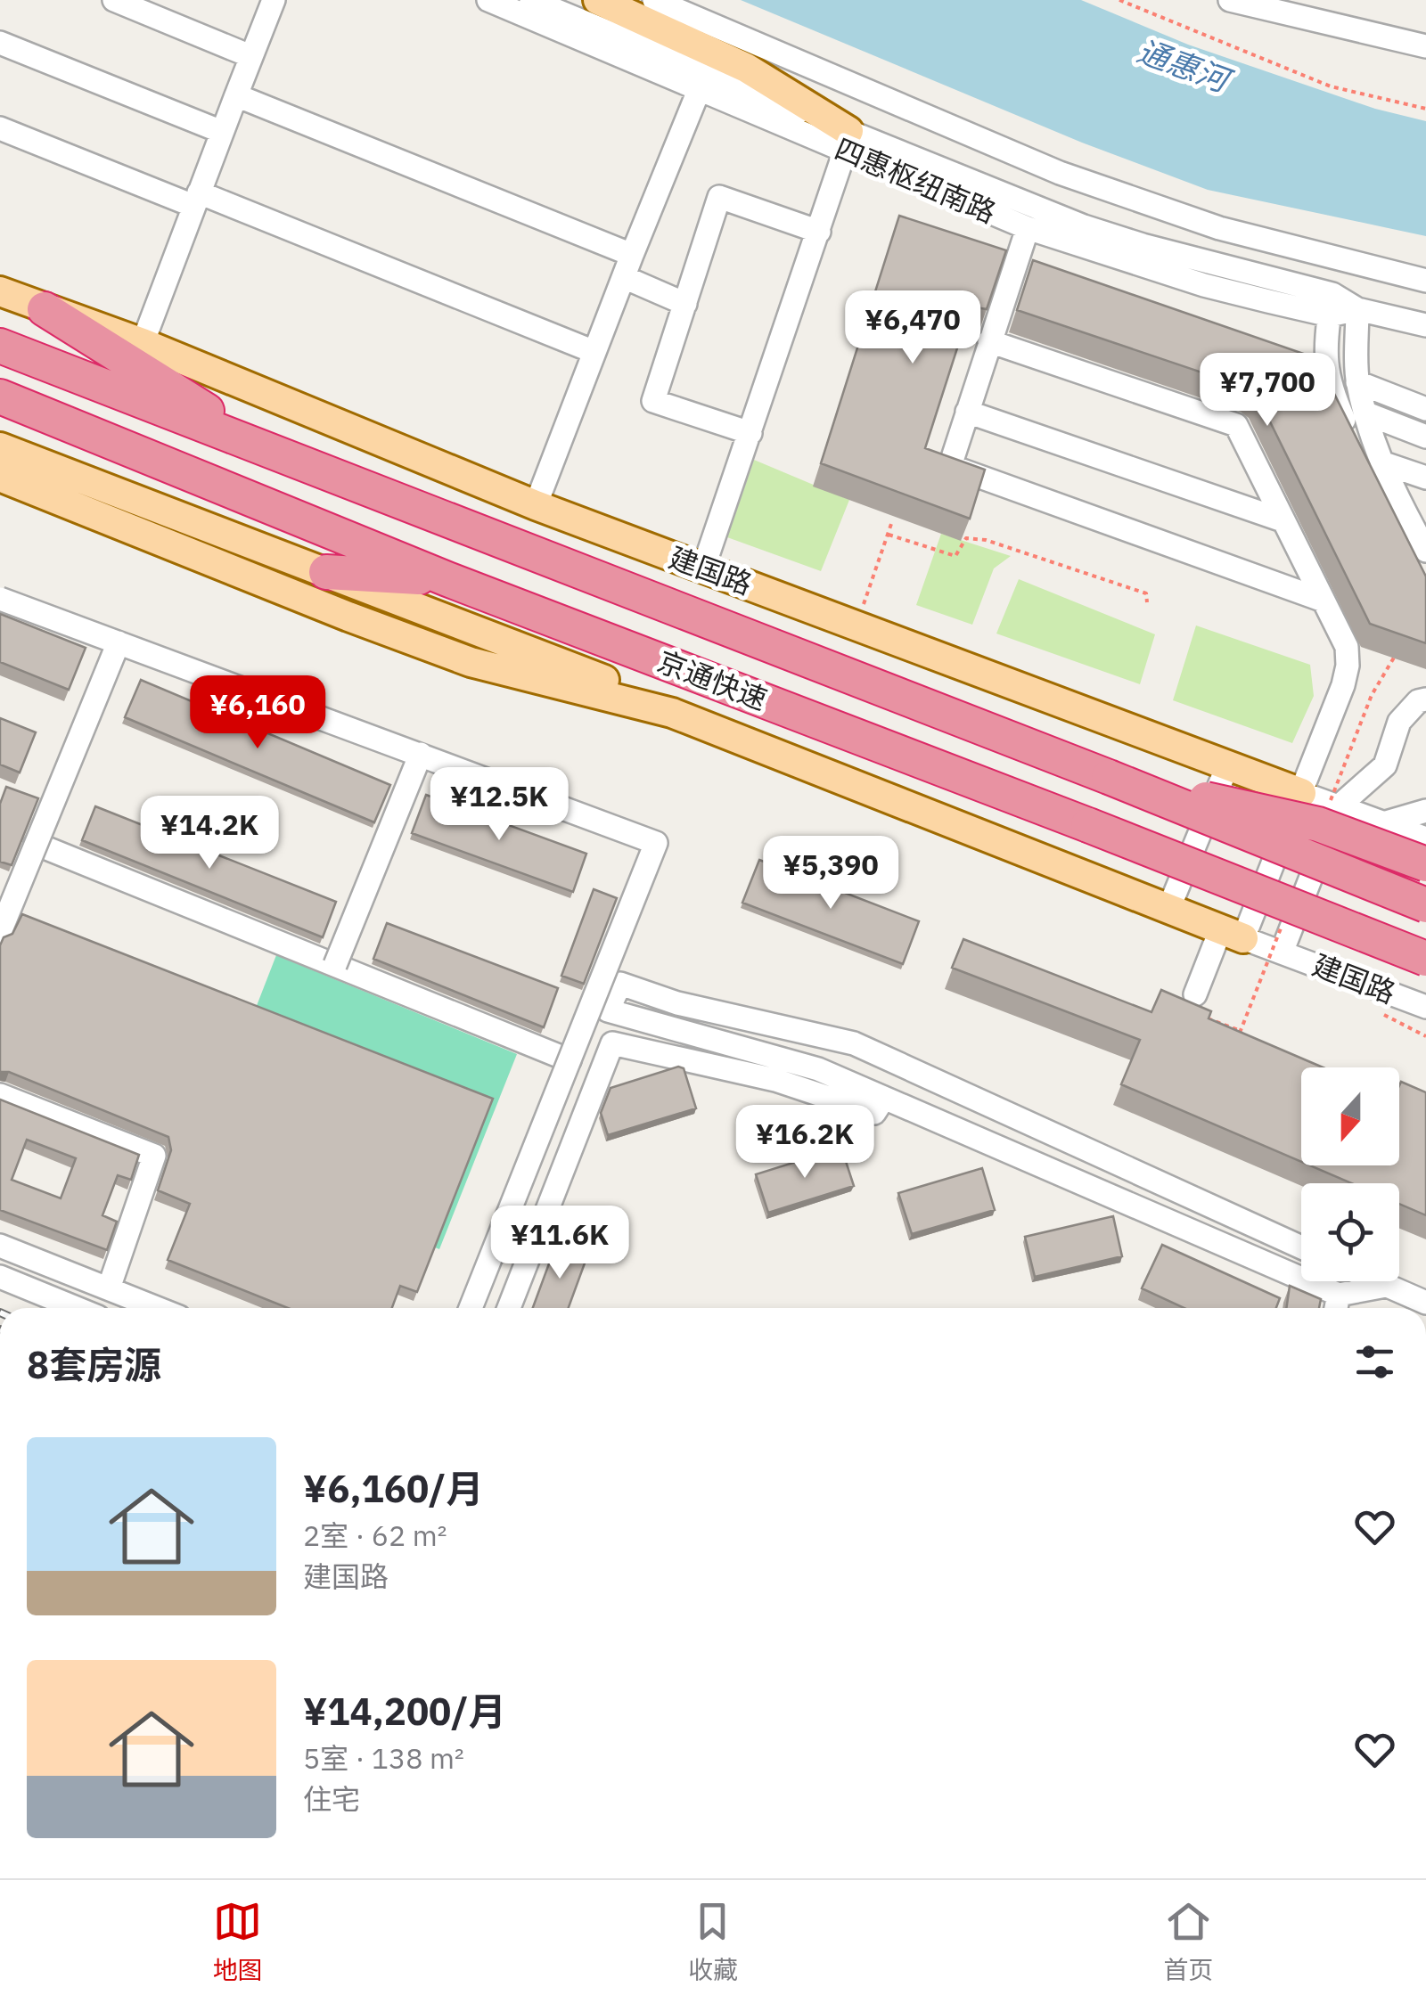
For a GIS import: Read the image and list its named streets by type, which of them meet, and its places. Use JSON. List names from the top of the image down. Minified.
{"streets":{"highway":["京通快速"],"main road":["建国路"],"street":["四惠枢纽南路"]},"water":["通惠河"],"north":"bottom","page":{"price":["¥6,470","¥7,700","¥6,160","¥12.5K","¥14.2K","¥5,390","¥16.2K","¥11.6K"],"heading":"8套房源","list":[{"name":"¥6,160/月","note":"2室 · 62 m² · 建国路"},{"name":"¥14,200/月","note":"5室 · 138 m² · 住宅"}],"tabs":["地图","收藏","首页"]}}
